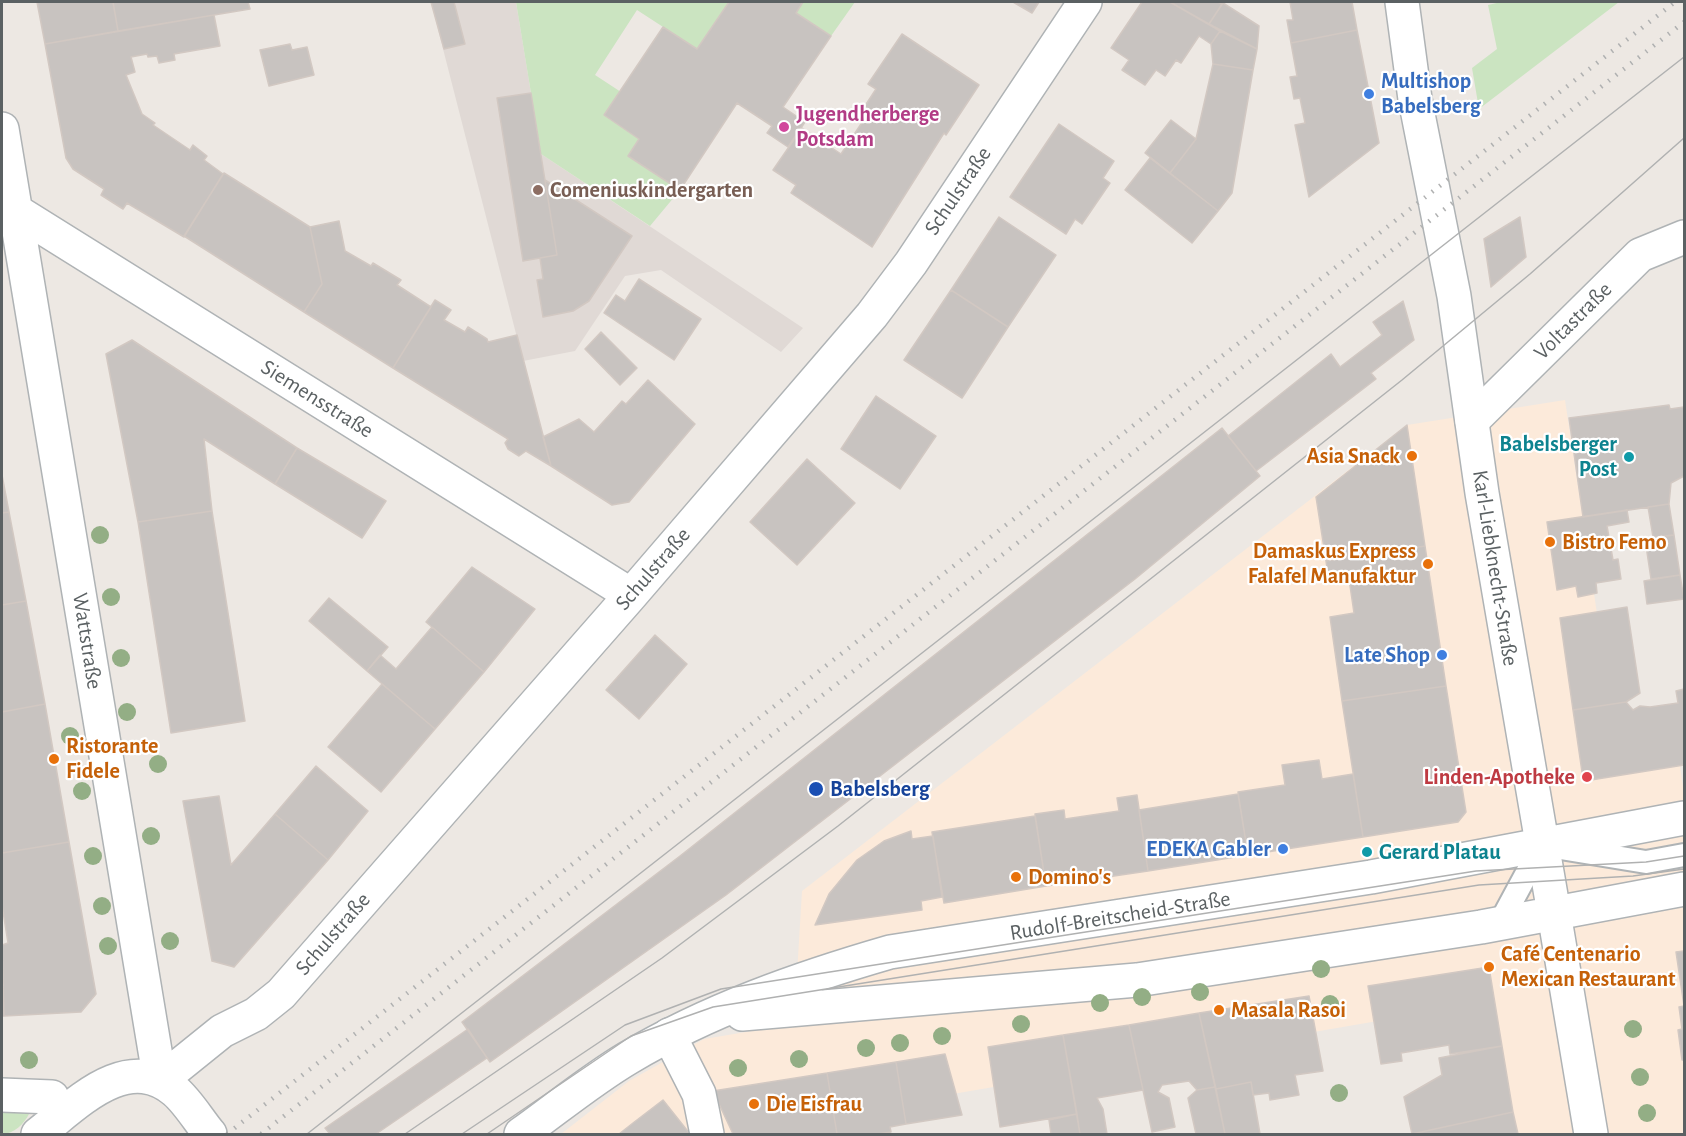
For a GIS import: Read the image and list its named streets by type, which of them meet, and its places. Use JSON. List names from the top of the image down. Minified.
{"streets":{"street":["Schulstraße","Voltastraße","Siemensstraße","Karl-Liebknecht-Straße","Wattstraße","Rudolf-Breitscheid-Straße"]},"crossings":[["Schulstraße","Siemensstraße"],["Schulstraße","Wattstraße"],["Voltastraße","Karl-Liebknecht-Straße"],["Siemensstraße","Wattstraße"],["Karl-Liebknecht-Straße","Rudolf-Breitscheid-Straße"]],"places":["Multishop Babelsberg","Jugendherberge Potsdam","Comeniuskindergarten","Asia Snack","Babelsberger Post","Bistro Femo","Damaskus Express Falafel Manufaktur","Late Shop","Ristorante Fidele","Linden-Apotheke","Babelsberg","EDEKA Gabler","Gerard Platau","Domino's","Café Centenario Mexican Restaurant","Masala Rasoi","Die Eisfrau"]}
